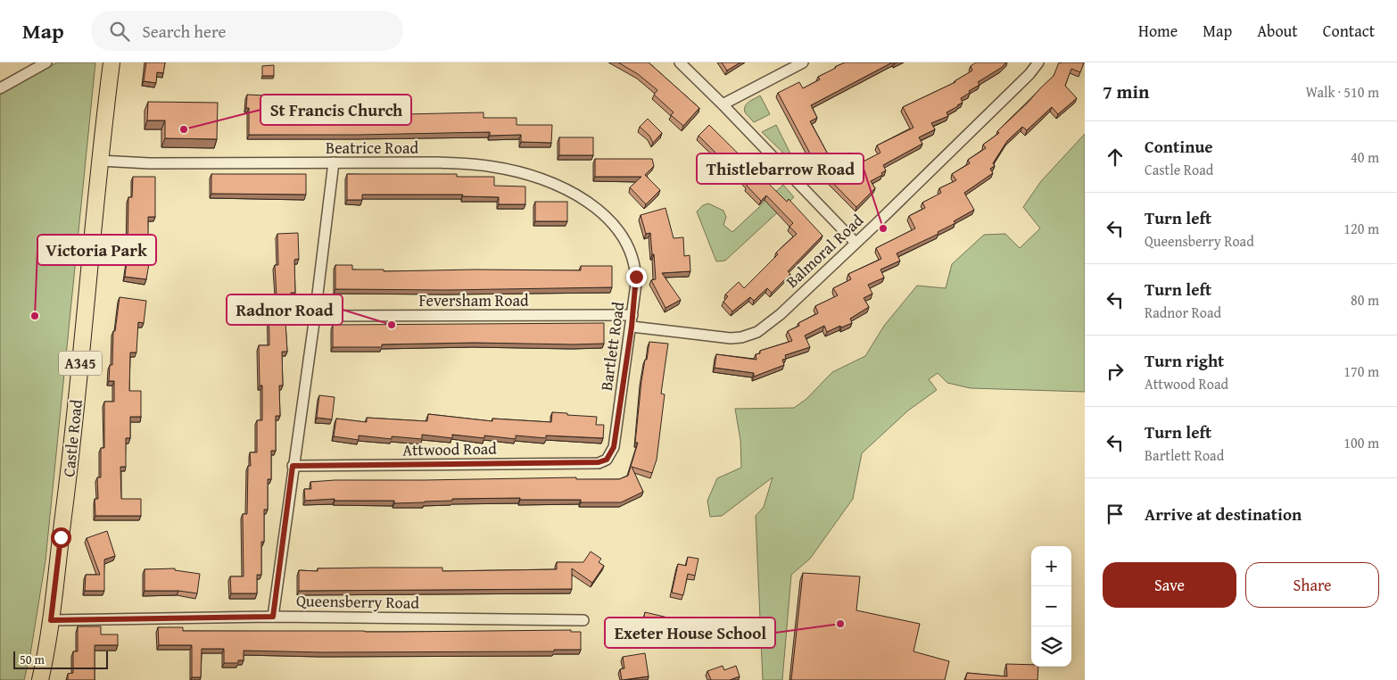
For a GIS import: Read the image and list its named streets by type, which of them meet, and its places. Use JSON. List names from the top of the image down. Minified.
{"streets":{"main road":["A345","Castle Road"],"street":["Beatrice Road","Balmoral Road","Feversham Road","Bartlett Road","Attwood Road","Queensberry Road"]},"crossings":[["Beatrice Road","Bartlett Road"],["Beatrice Road","Castle Road"],["Balmoral Road","Bartlett Road"],["Feversham Road","Bartlett Road"],["Bartlett Road","Attwood Road"],["Castle Road","Queensberry Road"]],"places":["St Francis Church","Thistlebarrow Road","Victoria Park","Radnor Road","Exeter House School"],"scale_bar":"50 m","page":{"header":"Map","search":"Search here","nav":["Home","Map","About","Contact"],"heading":["7 min","Walk · 510 m"],"list":[["Continue","Castle Road","40 m"],["Turn left","Queensberry Road","120 m"],["Turn left","Radnor Road","80 m"],["Turn right","Attwood Road","170 m"],["Turn left","Bartlett Road","100 m"],"Arrive at destination"],"map_buttons":["+","−"],"buttons":["Save","Share"],"scale":"50 m"}}
